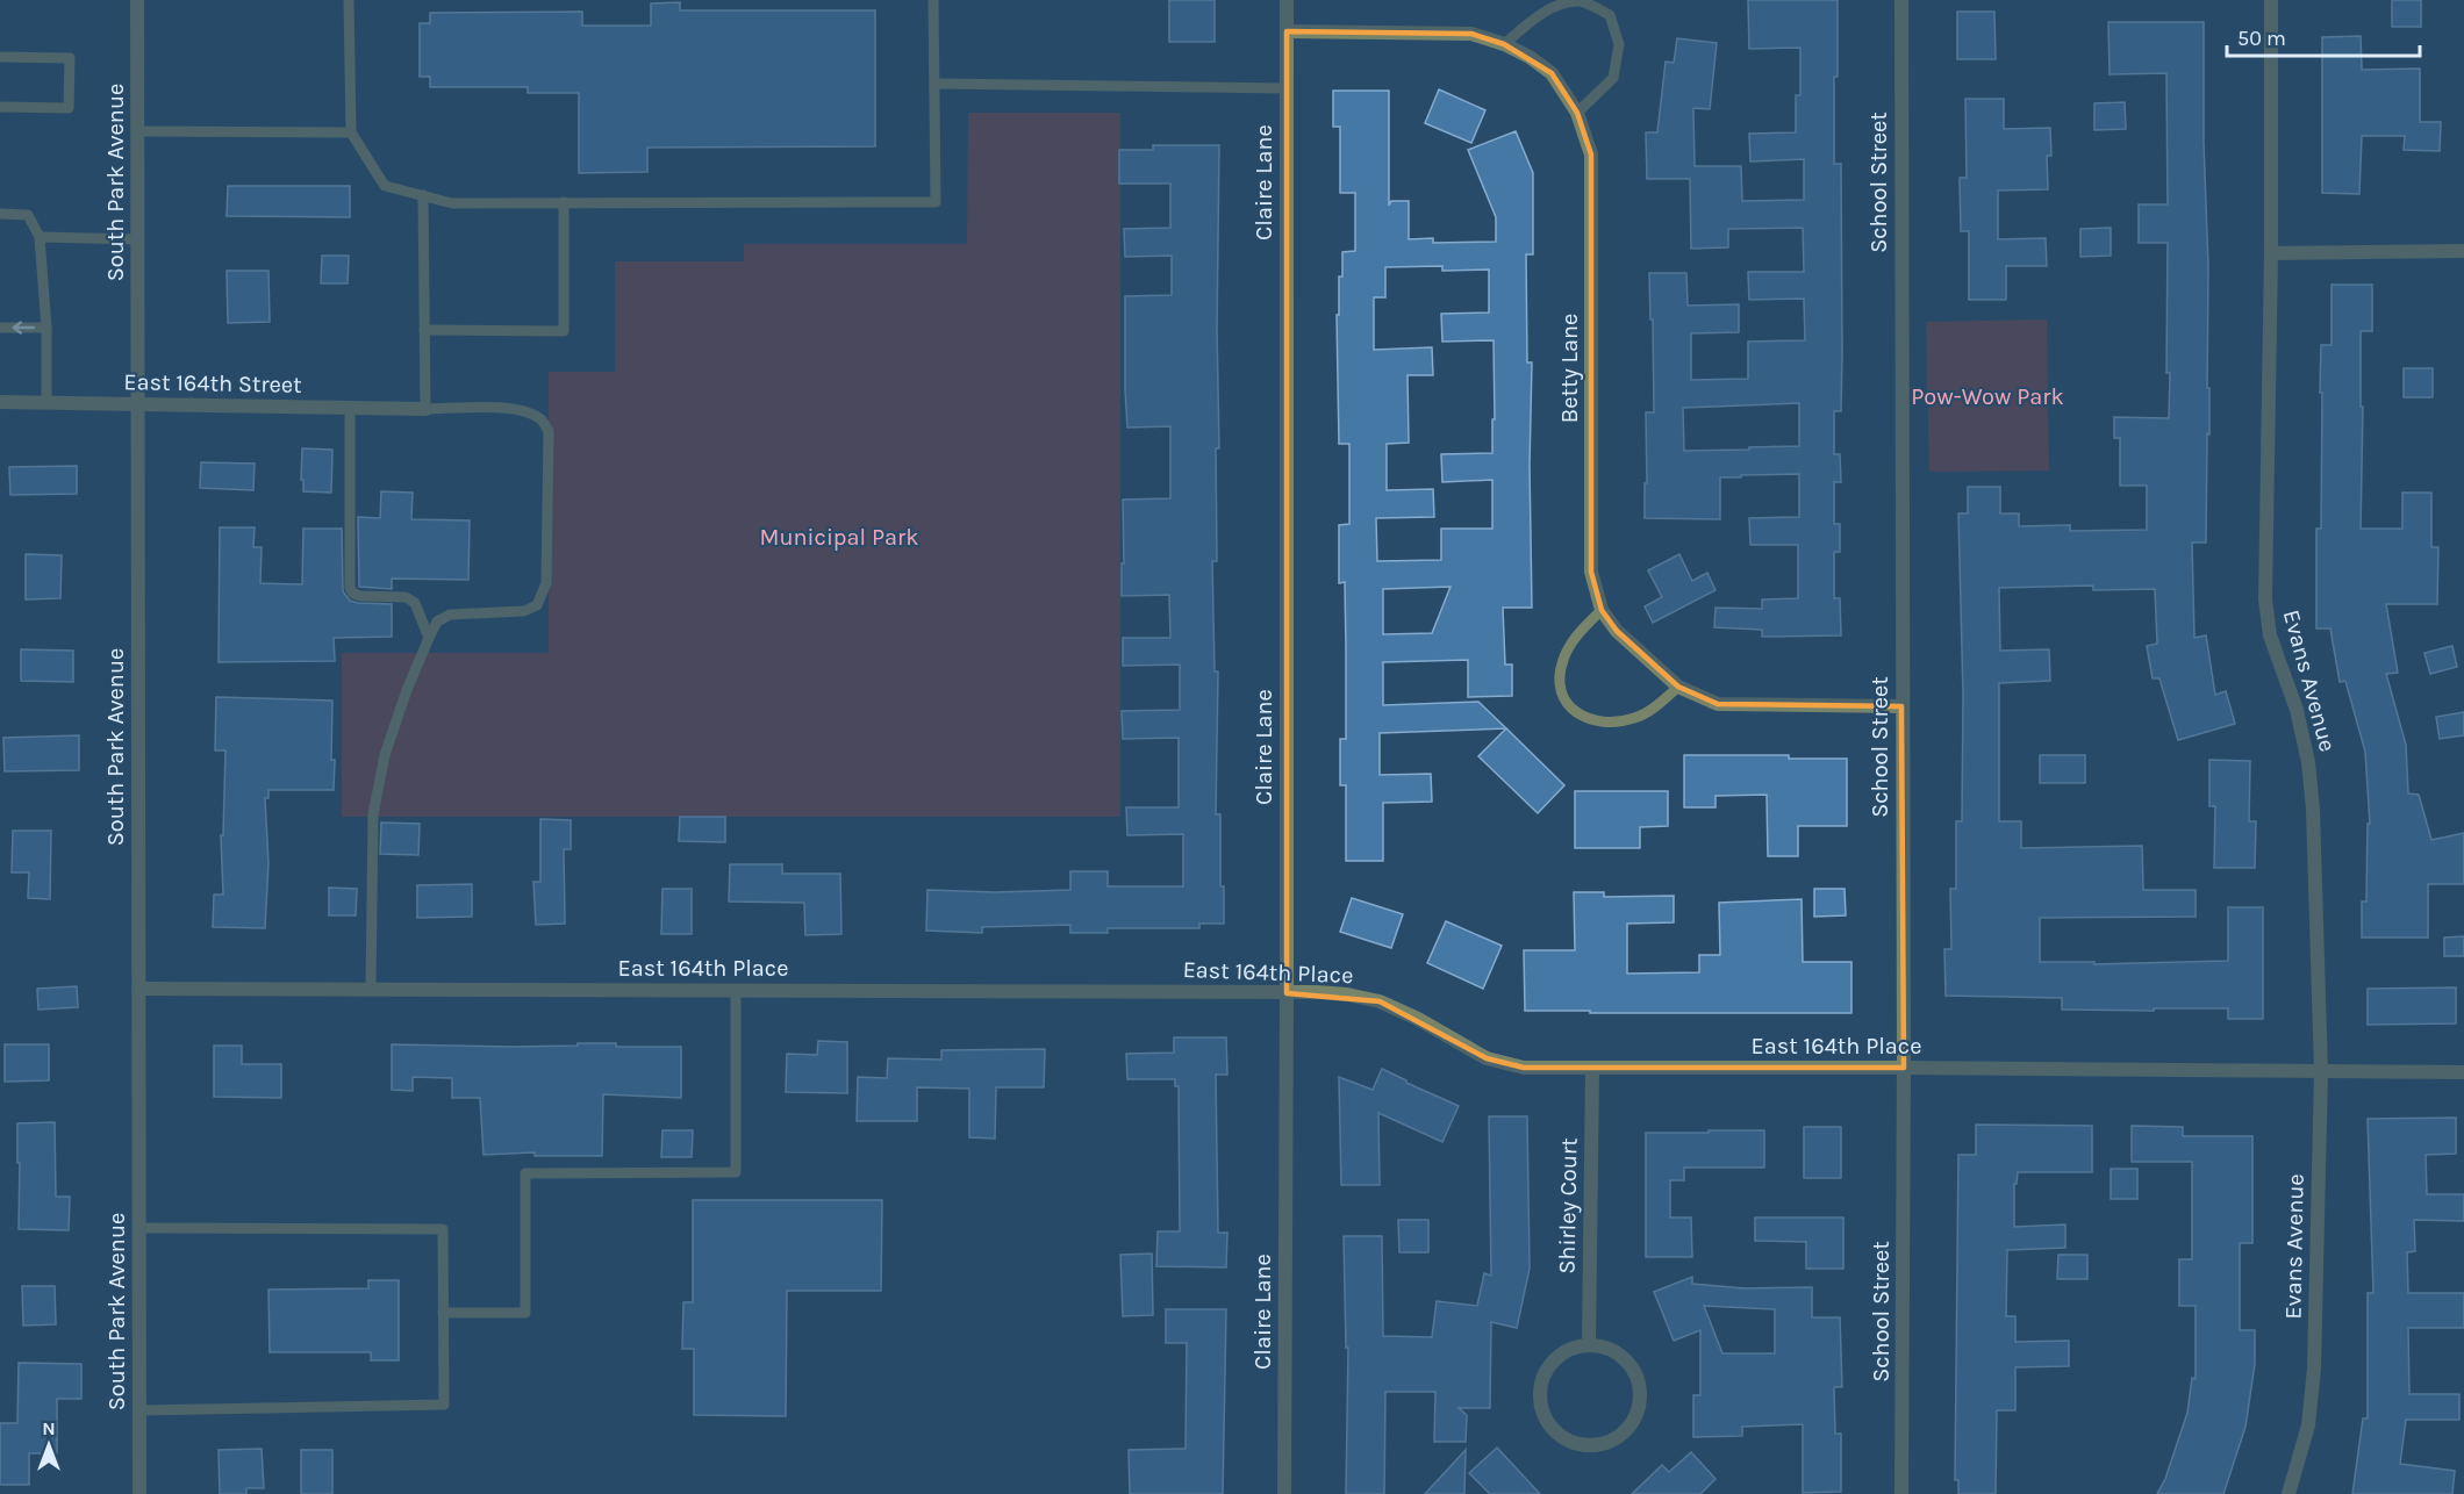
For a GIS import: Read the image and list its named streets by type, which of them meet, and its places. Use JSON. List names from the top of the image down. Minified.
{"streets":{"street":["South Park Avenue","Claire Lane","School Street","Betty Lane","East 164th Street","Evans Avenue","East 164th Place","Shirley Court"]},"crossings":[["South Park Avenue","East 164th Street"],["South Park Avenue","East 164th Place"],["Claire Lane","Betty Lane"],["Claire Lane","East 164th Place"],["School Street","Betty Lane"],["School Street","East 164th Place"],["Evans Avenue","East 164th Place"],["East 164th Place","Shirley Court"]],"parks":["Pow-Wow Park","Municipal Park"],"scale_bar":"50 m","north":"top"}
